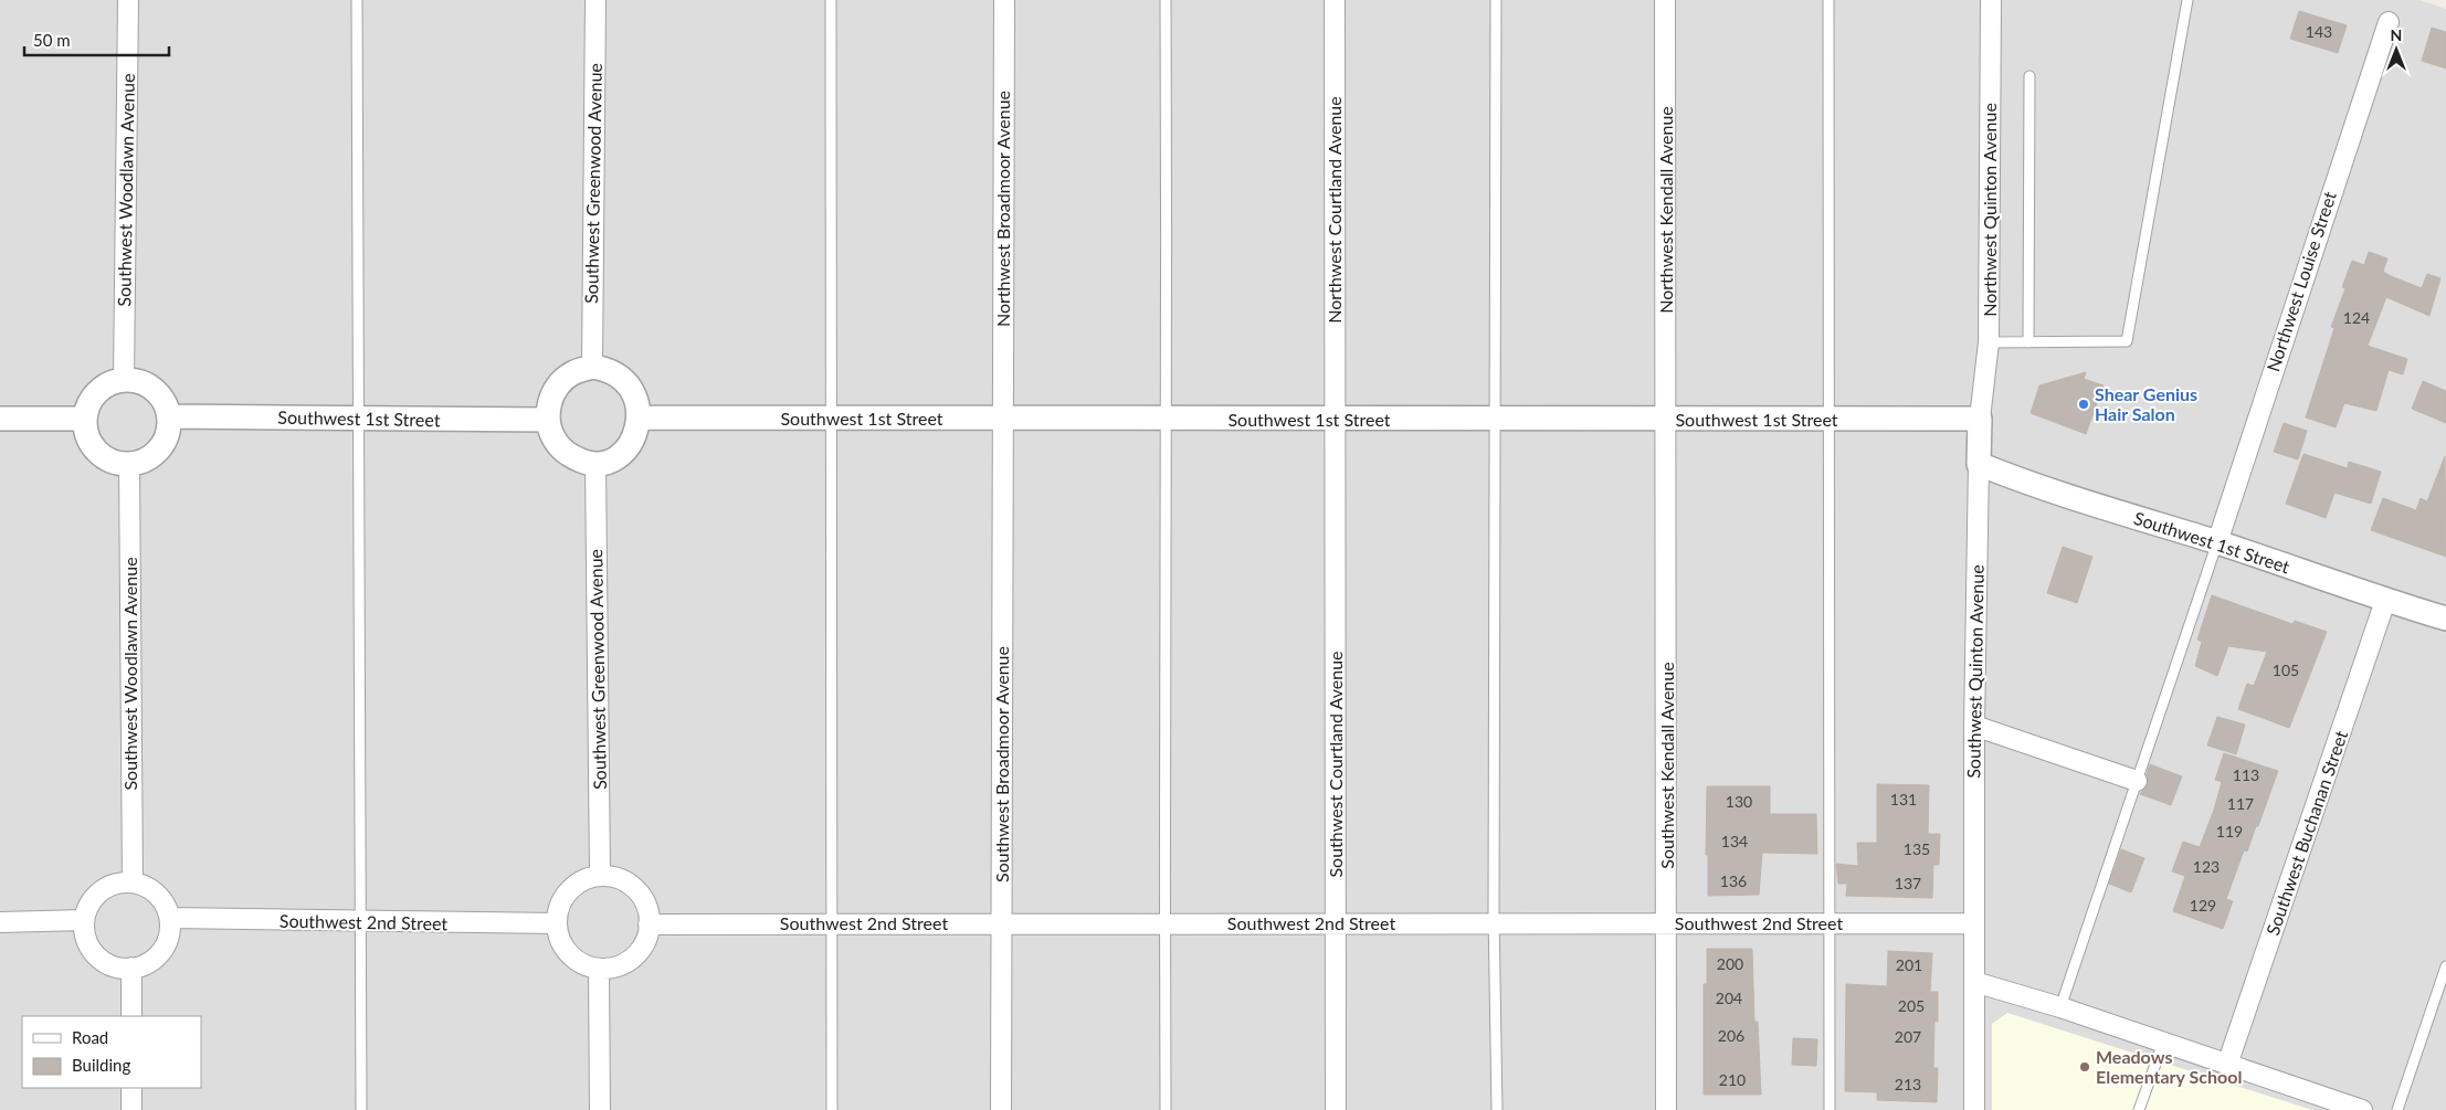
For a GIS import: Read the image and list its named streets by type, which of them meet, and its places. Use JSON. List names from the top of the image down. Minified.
{"streets":{"street":["Southwest Greenwood Avenue","Southwest Woodlawn Avenue","Northwest Broadmoor Avenue","Northwest Courtland Avenue","Northwest Kendall Avenue","Northwest Quinton Avenue","Northwest Louise Street","Southwest 1st Street","Southwest Quinton Avenue","Southwest Broadmoor Avenue","Southwest Courtland Avenue","Southwest Kendall Avenue","Southwest Buchanan Street","Southwest 2nd Street"]},"crossings":[["Southwest Greenwood Avenue","Southwest 1st Street"],["Southwest Greenwood Avenue","Southwest 2nd Street"],["Southwest Woodlawn Avenue","Southwest 1st Street"],["Southwest Woodlawn Avenue","Southwest 2nd Street"],["Northwest Broadmoor Avenue","Southwest 1st Street"],["Northwest Broadmoor Avenue","Southwest Broadmoor Avenue"],["Northwest Courtland Avenue","Southwest 1st Street"],["Northwest Courtland Avenue","Southwest Courtland Avenue"],["Northwest Kendall Avenue","Southwest 1st Street"],["Northwest Kendall Avenue","Southwest Kendall Avenue"],["Northwest Quinton Avenue","Southwest 1st Street"],["Northwest Quinton Avenue","Southwest Quinton Avenue"],["Northwest Louise Street","Southwest 1st Street"],["Southwest 1st Street","Southwest Quinton Avenue"],["Southwest 1st Street","Southwest Broadmoor Avenue"],["Southwest 1st Street","Southwest Courtland Avenue"],["Southwest 1st Street","Southwest Kendall Avenue"],["Southwest 1st Street","Southwest Buchanan Street"],["Southwest Quinton Avenue","Southwest 2nd Street"],["Southwest Broadmoor Avenue","Southwest 2nd Street"],["Southwest Courtland Avenue","Southwest 2nd Street"],["Southwest Kendall Avenue","Southwest 2nd Street"]],"places":["Shear Genius Hair Salon","Meadows Elementary School"],"house_numbers":["143","124","105","113","131","130","117","119","134","135","123","136","137","129","200","201","204","205","206","207","210","213"],"legend":["Road","Building"],"scale_bar":"50 m","north":"top"}
